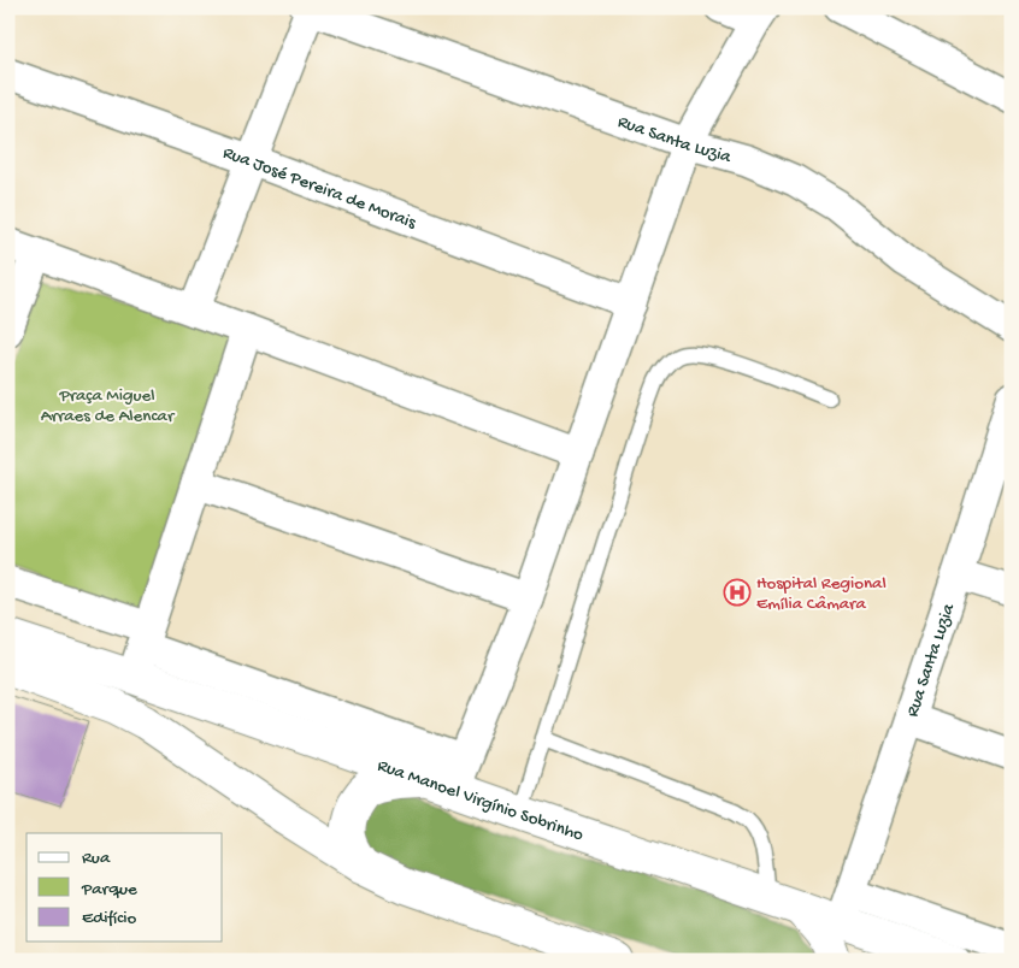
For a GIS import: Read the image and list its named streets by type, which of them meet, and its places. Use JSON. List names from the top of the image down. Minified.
{"streets":{"main road":["Rua Manoel Virgínio Sobrinho"],"street":["Rua Santa Luzia","Rua José Pereira de Morais"]},"crossings":[["Rua Santa Luzia","Rua Manoel Virgínio Sobrinho"]],"parks":["Praça Miguel Arraes de Alencar"],"places":{"hospital":["Hospital Regional Emília Câmara"]},"legend":["Rua","Parque","Edifício"]}
